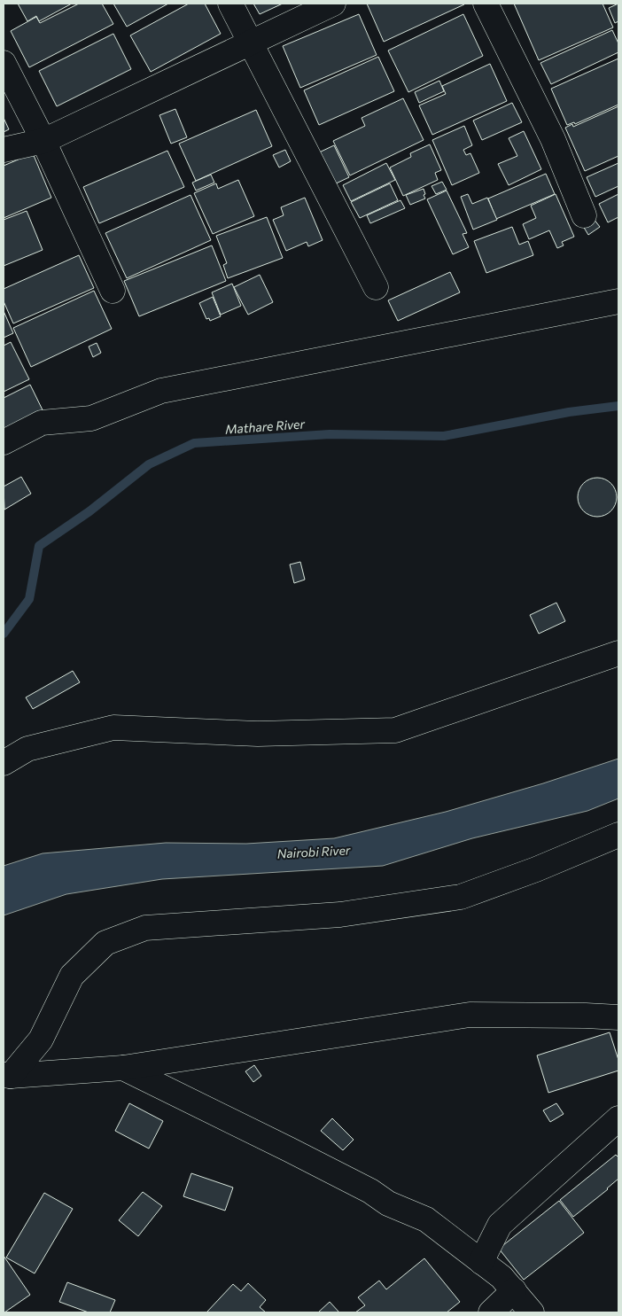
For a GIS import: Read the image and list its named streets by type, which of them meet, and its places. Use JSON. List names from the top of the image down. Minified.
{"water":["Mathare River","Nairobi River"]}
